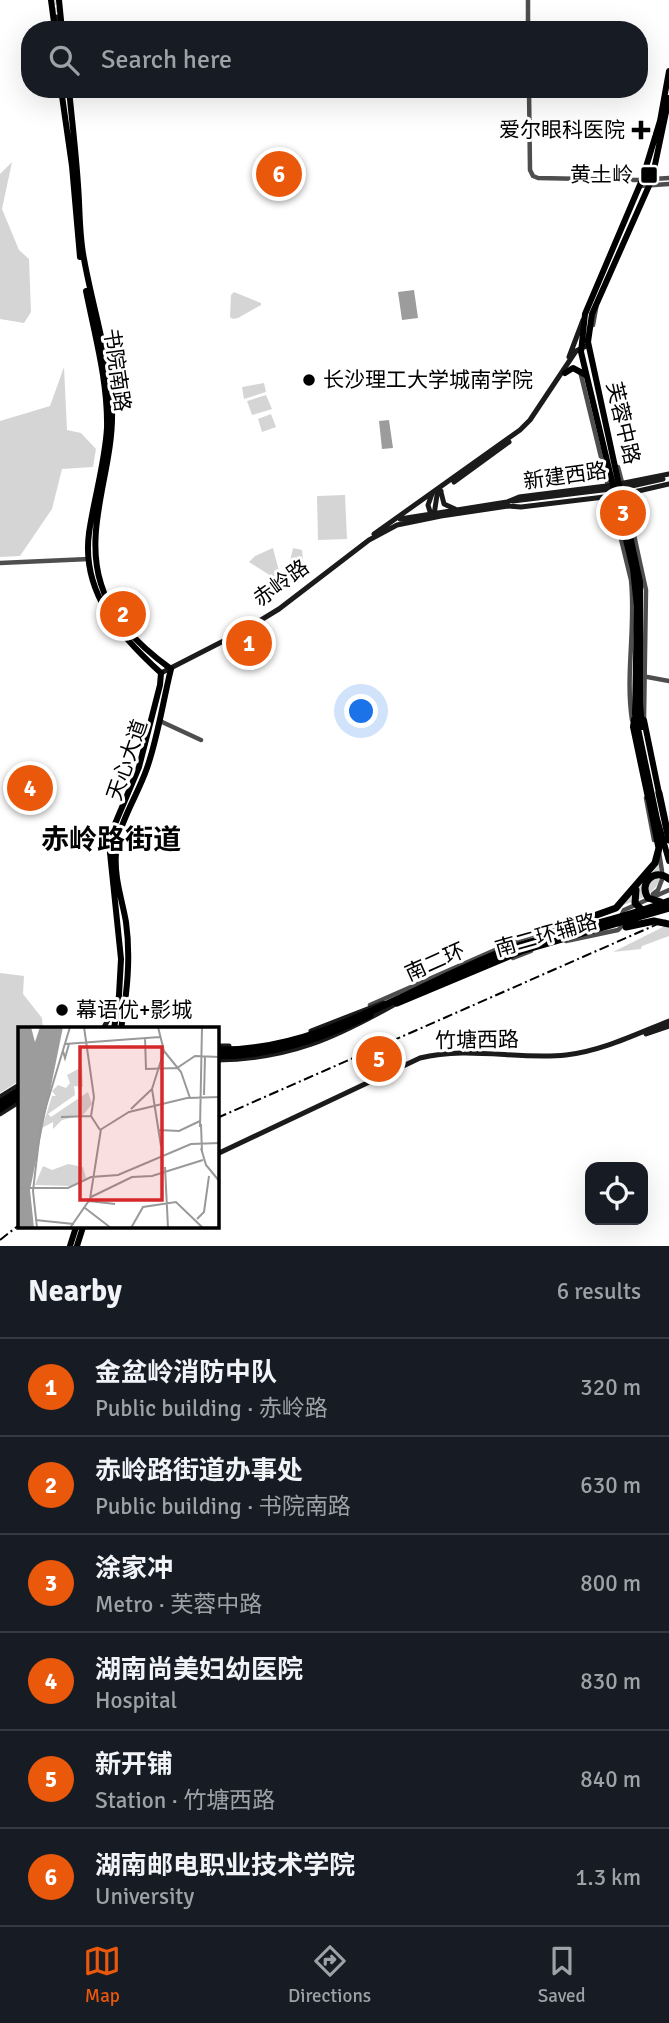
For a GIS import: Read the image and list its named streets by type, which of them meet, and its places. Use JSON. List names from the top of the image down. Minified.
{"streets":{"highway":["南二环"],"main road":["书院南路","芙蓉中路","新建西路","赤岭路","天心大道","南二环辅路","竹塘西路"]},"crossings":[["书院南路","赤岭路"],["书院南路","天心大道"],["芙蓉中路","新建西路"],["芙蓉中路","赤岭路"],["芙蓉中路","南二环辅路"],["新建西路","赤岭路"],["赤岭路","天心大道"]],"districts":["赤岭路街道"],"places":{"health":["爱尔眼科医院"],"transit":["黄土岭"],"other":["长沙理工大学城南学院","幕语优+影城"]},"page":{"search":"Search here","pins":["6","3","2","1","4","5"],"heading":["Nearby","6 results"],"list":[{"mark":"1","name":"金盆岭消防中队","note":"Public building · 赤岭路","value":"320 m"},{"mark":"2","name":"赤岭路街道办事处","note":"Public building · 书院南路","value":"630 m"},{"mark":"3","name":"涂家冲","note":"Metro · 芙蓉中路","value":"800 m"},{"mark":"4","name":"湖南尚美妇幼医院","note":"Hospital","value":"830 m"},{"mark":"5","name":"新开铺","note":"Station · 竹塘西路","value":"840 m"},{"mark":"6","name":"湖南邮电职业技术学院","note":"University","value":"1.3 km"}],"nav":["Map","Directions","Saved"]}}
